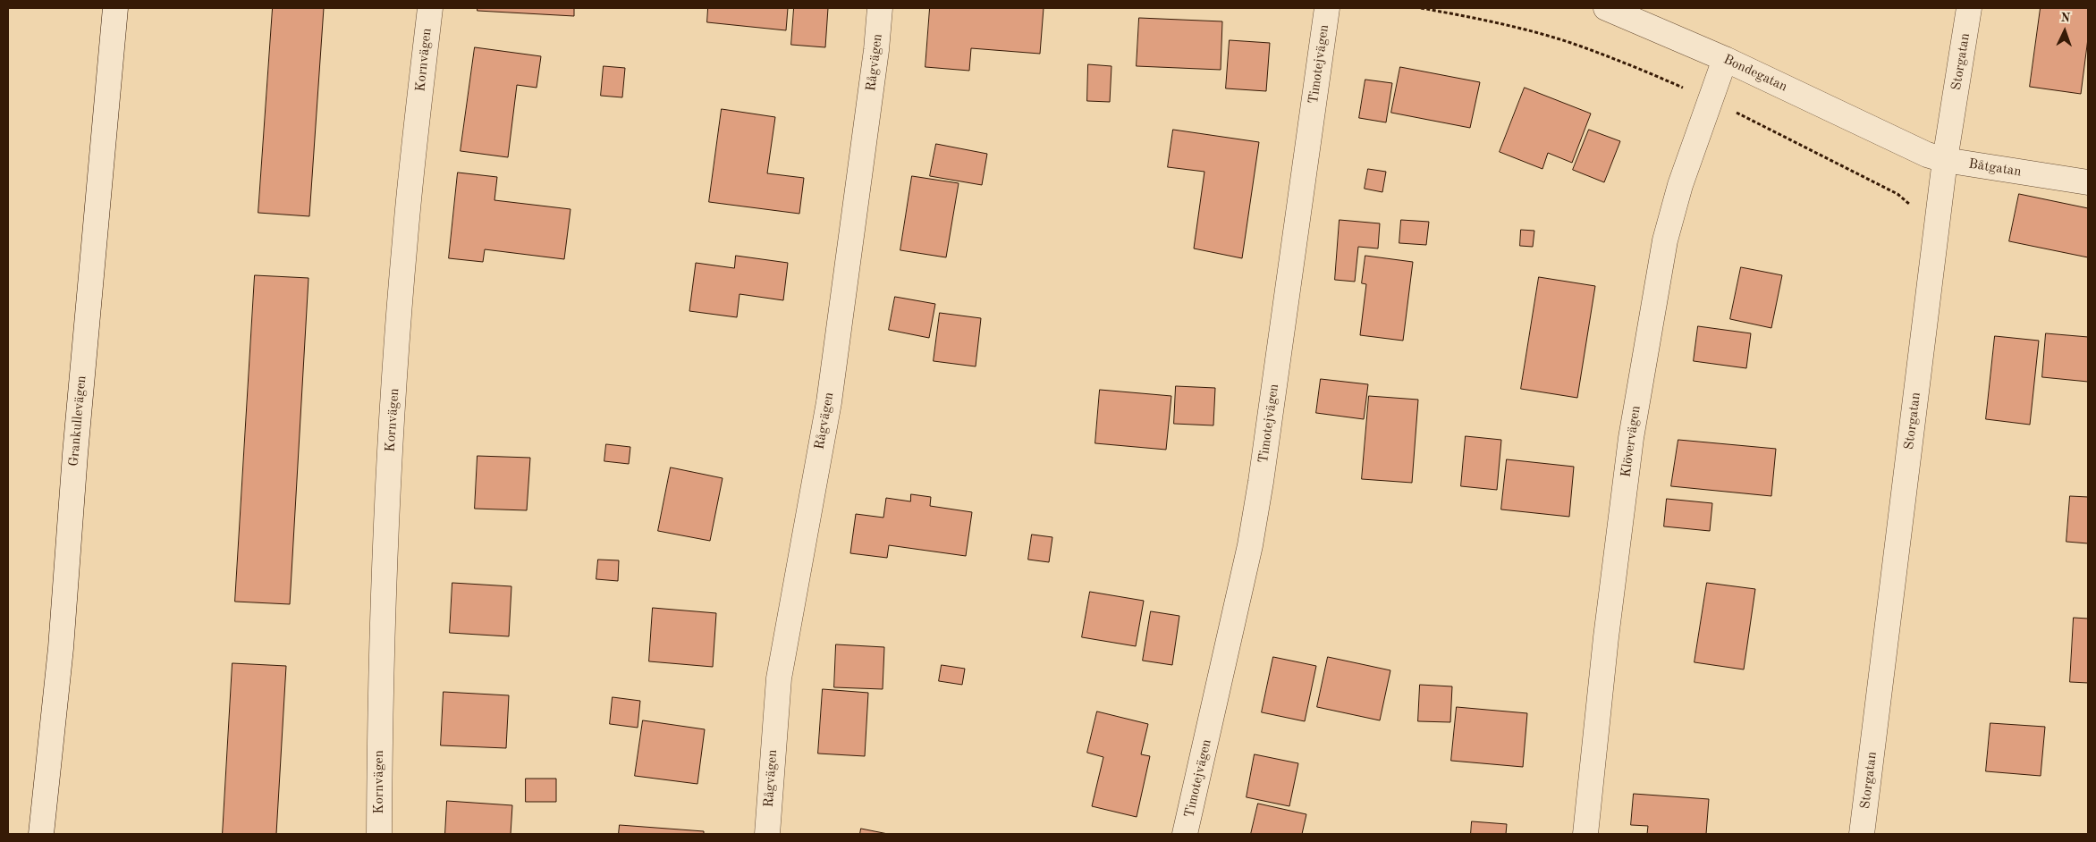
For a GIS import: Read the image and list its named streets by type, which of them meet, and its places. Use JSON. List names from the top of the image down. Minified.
{"streets":{"street":["Kornvägen","Storgatan","Rågvägen","Timotejvägen","Bondegatan","Båtgatan","Grankullevägen","Klövervägen"]},"crossings":[["Storgatan","Båtgatan"],["Bondegatan","Båtgatan"],["Bondegatan","Klövervägen"]],"north":"top"}
